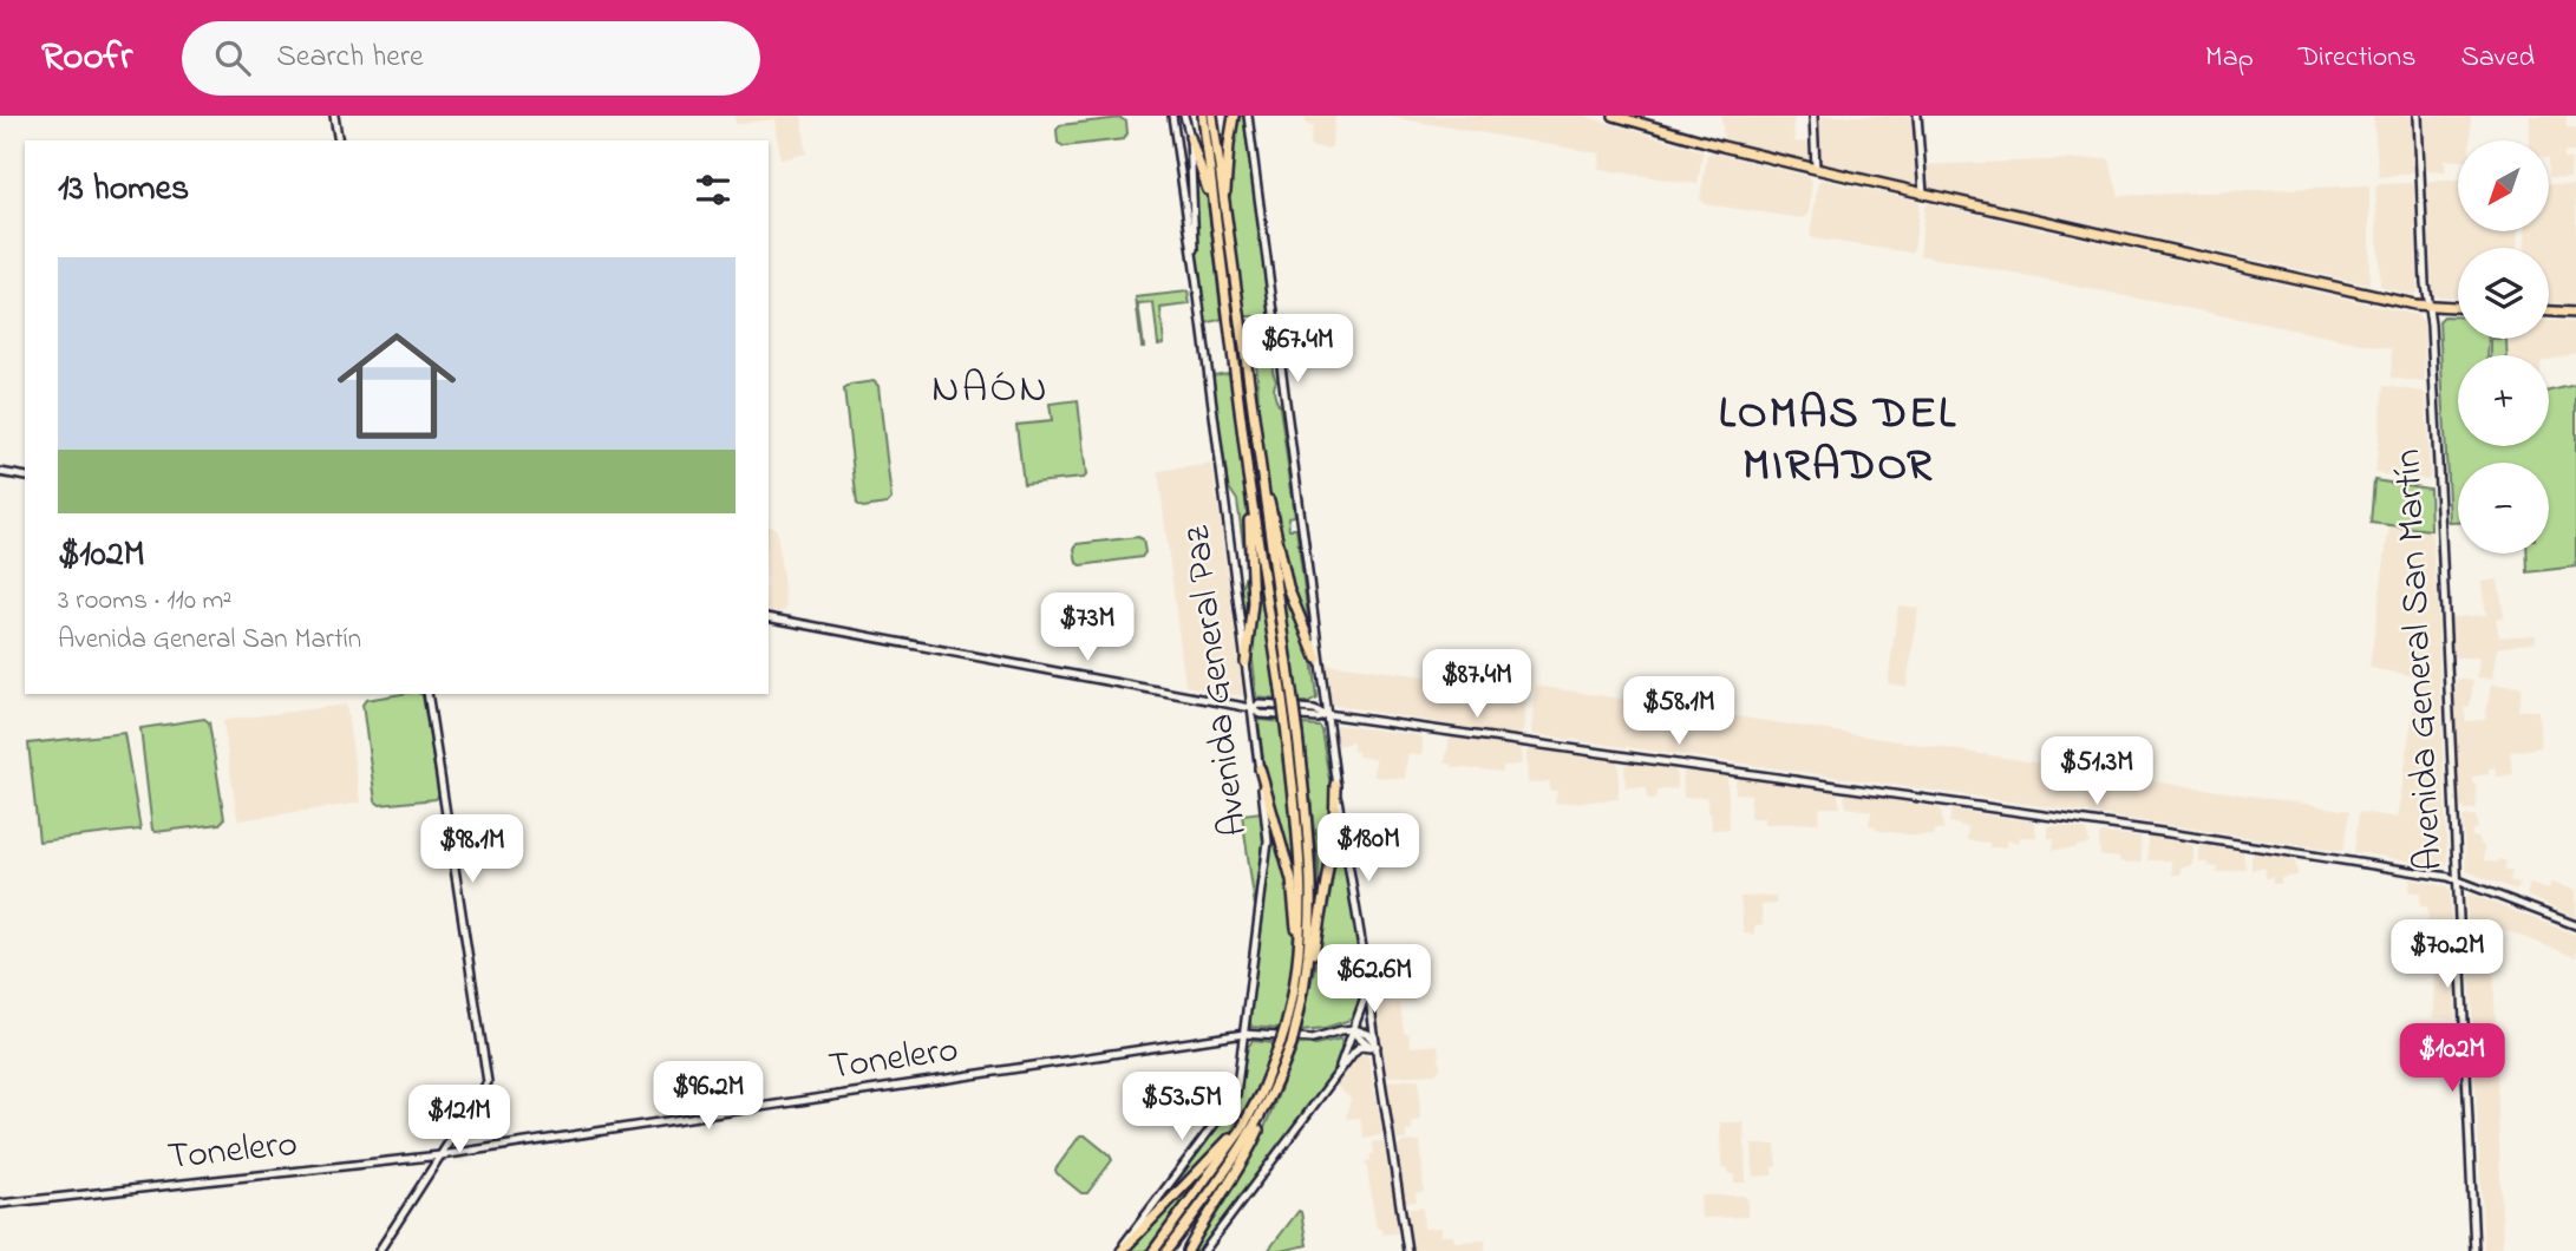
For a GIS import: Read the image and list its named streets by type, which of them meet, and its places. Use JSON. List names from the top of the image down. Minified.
{"streets":{"highway":["Avenida General Paz"],"main road":["Avenida General San Martín","Tonelero"]},"crossings":[["Avenida General Paz","Tonelero"]],"districts":["NAÓN","LOMAS DEL MIRADOR"],"north":"bottom left","page":{"header":"Roofr","search":"Search here","nav":["Map","Directions","Saved"],"map_buttons":["+","−"],"heading":"13 homes","list":[{"name":"$102M","note":"3 rooms · 110 m² · Avenida General San Martín"}],"price":["$67.4M","$73M","$87.4M","$58.1M","$51.3M","$180M","$98.1M","$70.2M","$62.6M","$102M","$96.2M","$53.5M","$121M"]}}
